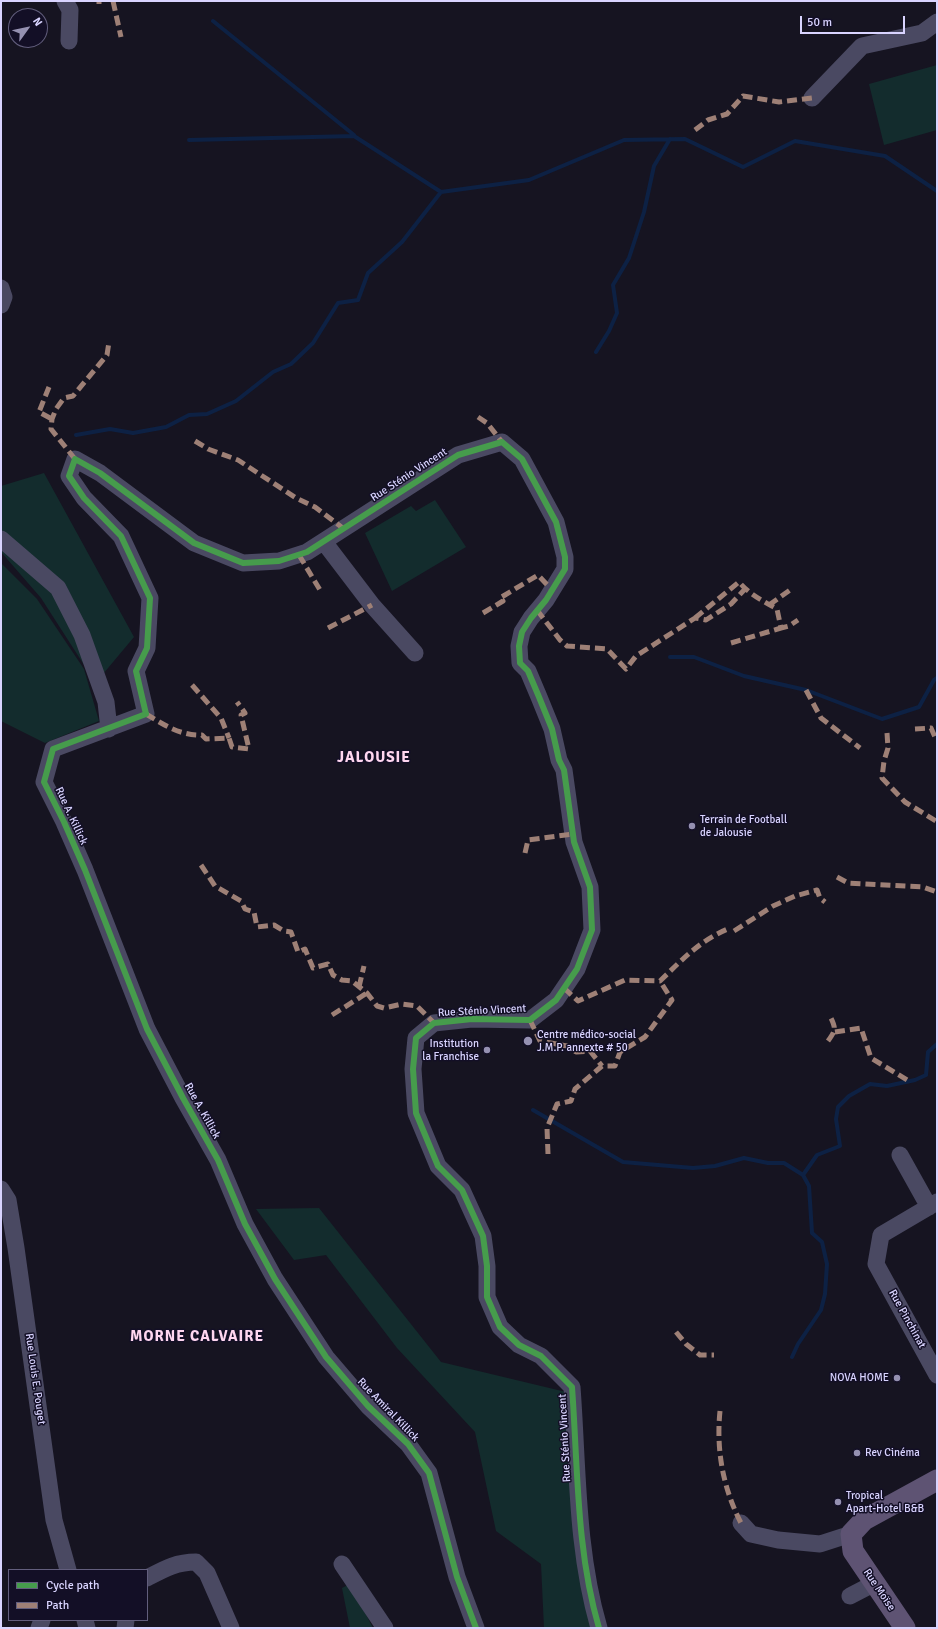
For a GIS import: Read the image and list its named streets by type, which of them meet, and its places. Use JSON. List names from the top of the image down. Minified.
{"streets":{"main road":["Rue Moïse"],"street":["Rue Sténio Vincent","Rue A. Killick","Rue Pinchinat","Rue Louis E. Pouget","Rue Amiral Killick"]},"crossings":[["Rue Sténio Vincent","Rue A. Killick"],["Rue A. Killick","Rue Amiral Killick"]],"districts":["JALOUSIE","MORNE CALVAIRE"],"places":["Terrain de Football de Jalousie","Centre médico-social J.M.P. annexte # 50","Institution la Franchise","NOVA HOME","Rev Cinéma","Tropical Apart-Hotel B&B"],"legend":["Cycle path","Path"],"scale_bar":"50 m","north":"top right"}
